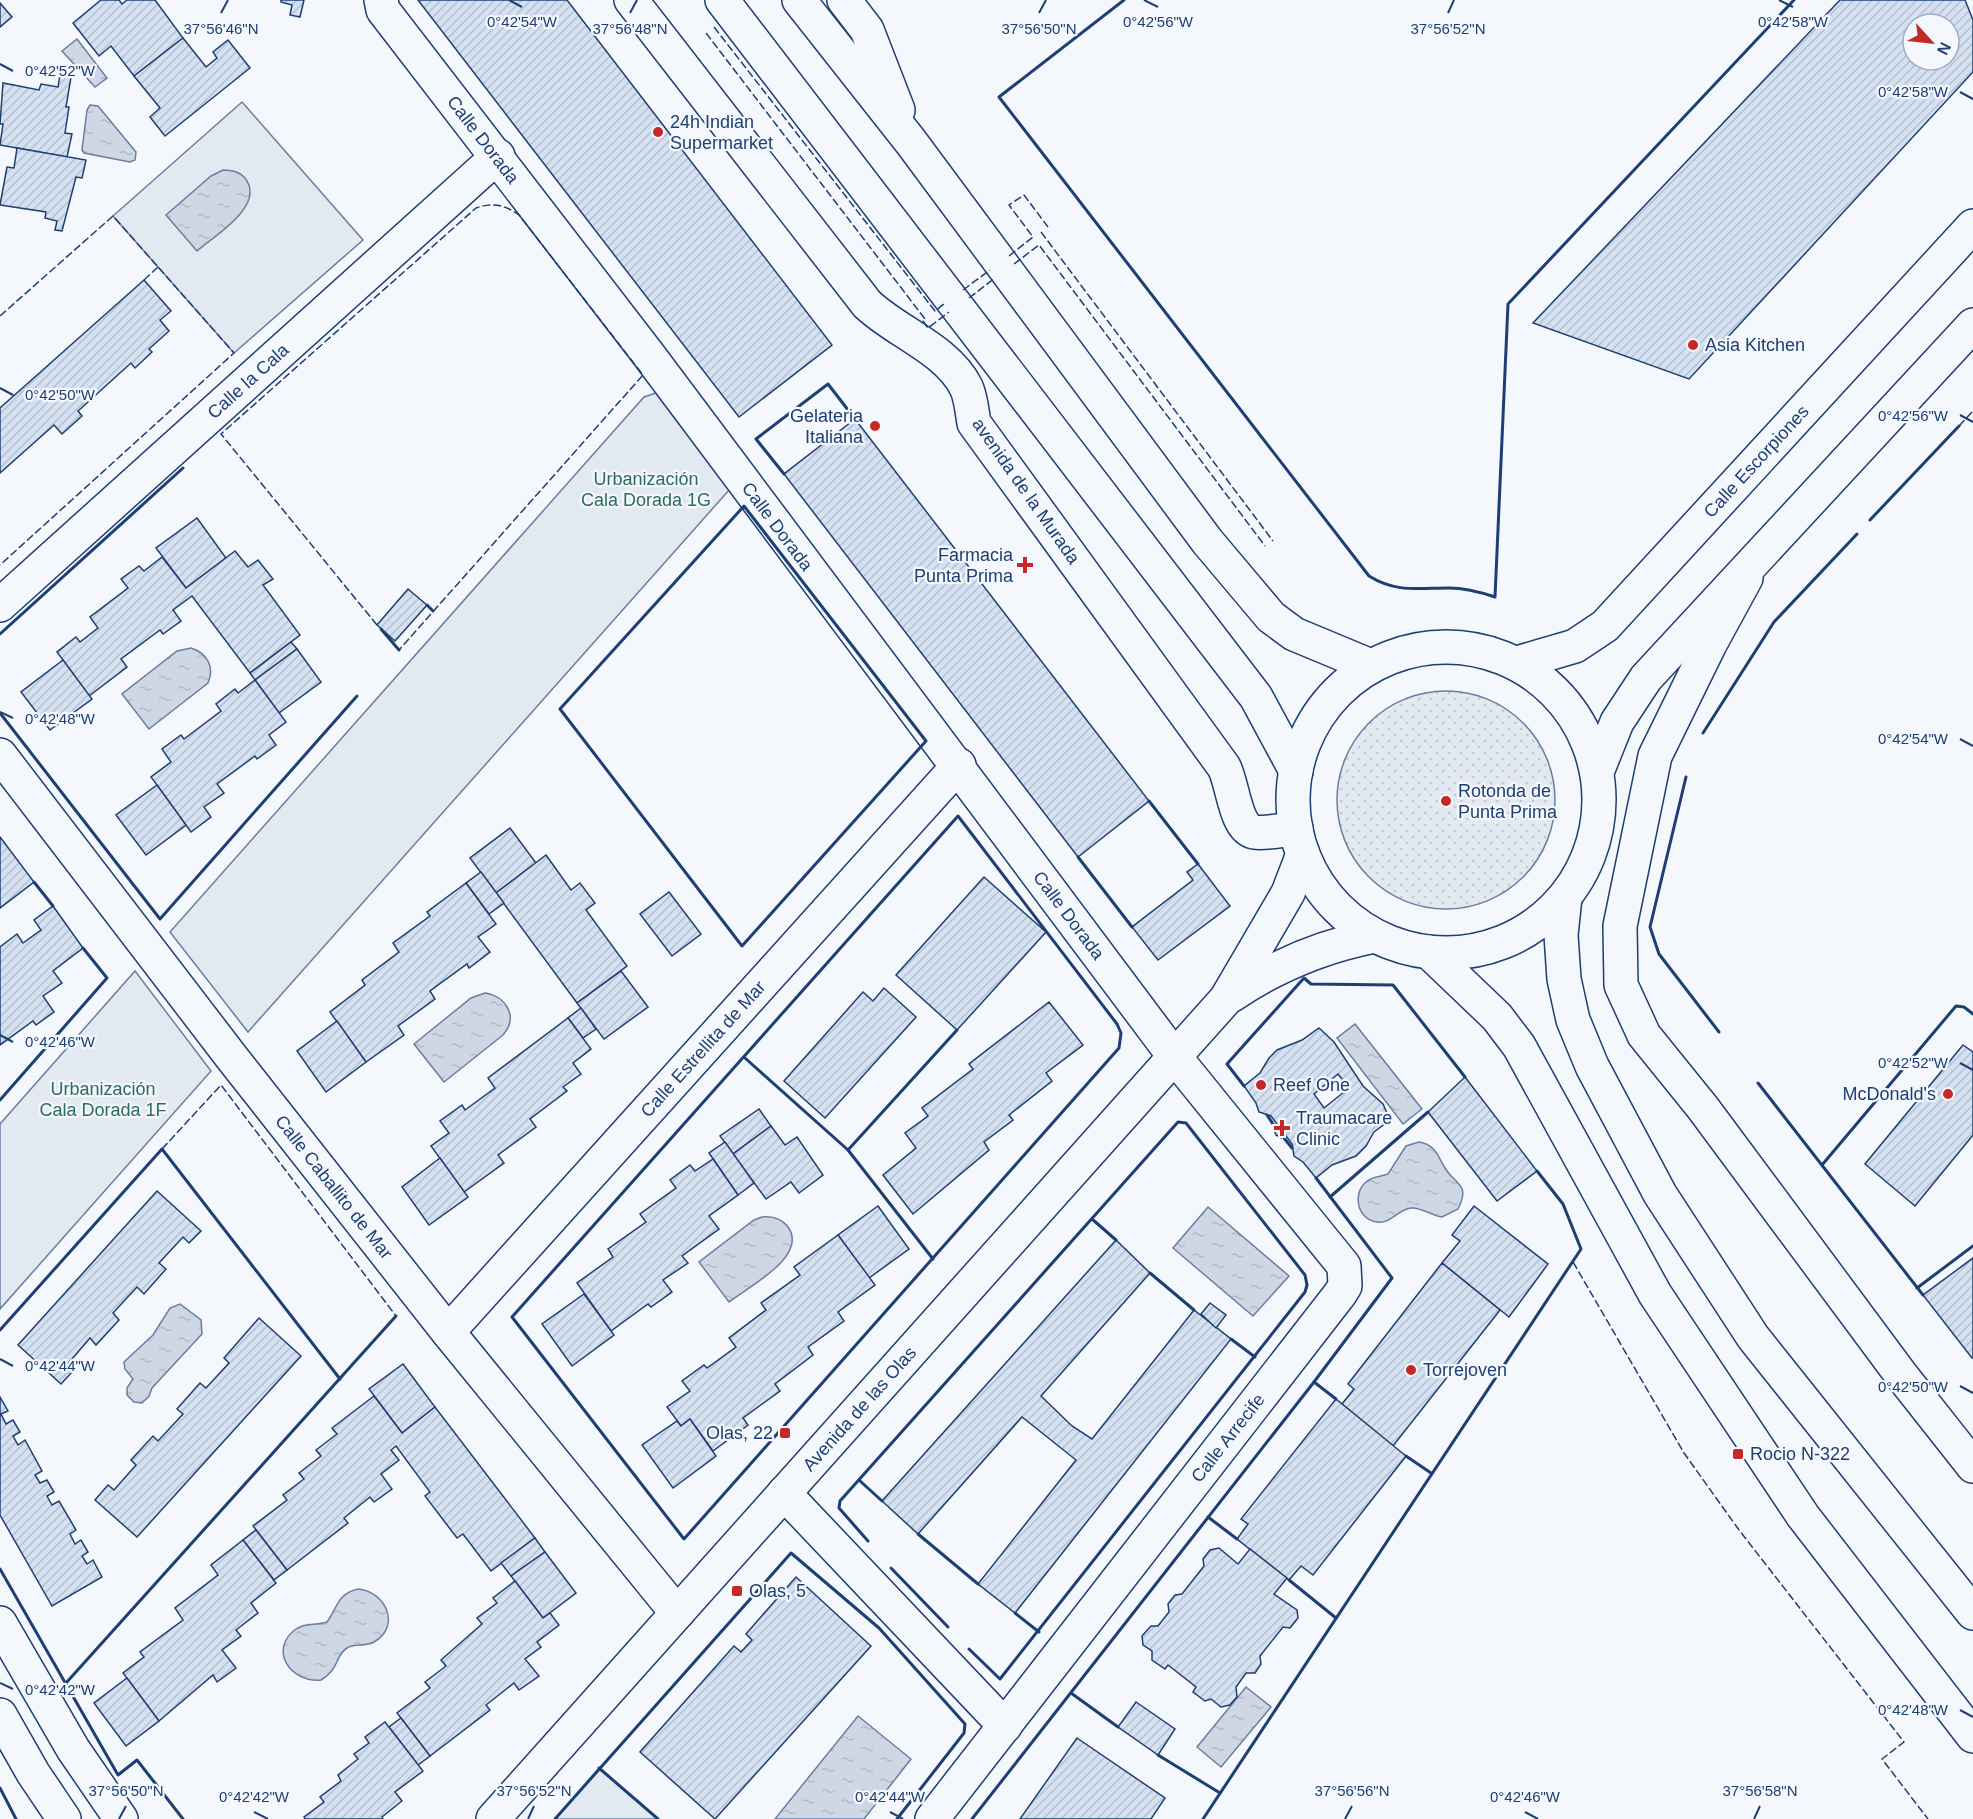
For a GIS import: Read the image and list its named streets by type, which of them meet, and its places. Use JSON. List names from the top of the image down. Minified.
{"streets":{"main road":["Calle Dorada","Calle la Cala","Calle Escorpiones","avenida de la Murada","Calle Estrellita de Mar","Calle Caballito de Mar","Avenida de las Olas","Calle Arrecife"]},"crossings":[["Calle Dorada","Calle la Cala"],["Calle Dorada","Calle Estrellita de Mar"],["Calle Dorada","Avenida de las Olas"],["Calle Dorada","Calle Arrecife"],["avenida de la Murada","Avenida de las Olas"],["Calle Estrellita de Mar","Calle Caballito de Mar"],["Calle Caballito de Mar","Avenida de las Olas"],["Avenida de las Olas","Calle Arrecife"]],"parks":["Urbanización Cala Dorada 1G","Urbanización Cala Dorada 1F"],"places":{"other":["24h Indian Supermarket","Asia Kitchen","Gelateria Italiana","Rotonda de Punta Prima","Reef One","McDonald's","Torrejoven"],"health":["Farmacia Punta Prima","Traumacare Clinic"],"transit":["Olas, 22","Rocio N-322","Olas, 5"]},"north":"bottom right","coordinates":["0°42'58\"W","0°42'54\"W","0°42'56\"W","37°56'46\"N","37°56'48\"N","37°56'50\"N","37°56'52\"N","0°42'52\"W","0°42'50\"W","0°42'48\"W","0°42'46\"W","0°42'44\"W","0°42'42\"W","37°56'56\"N","37°56'58\"N"]}
